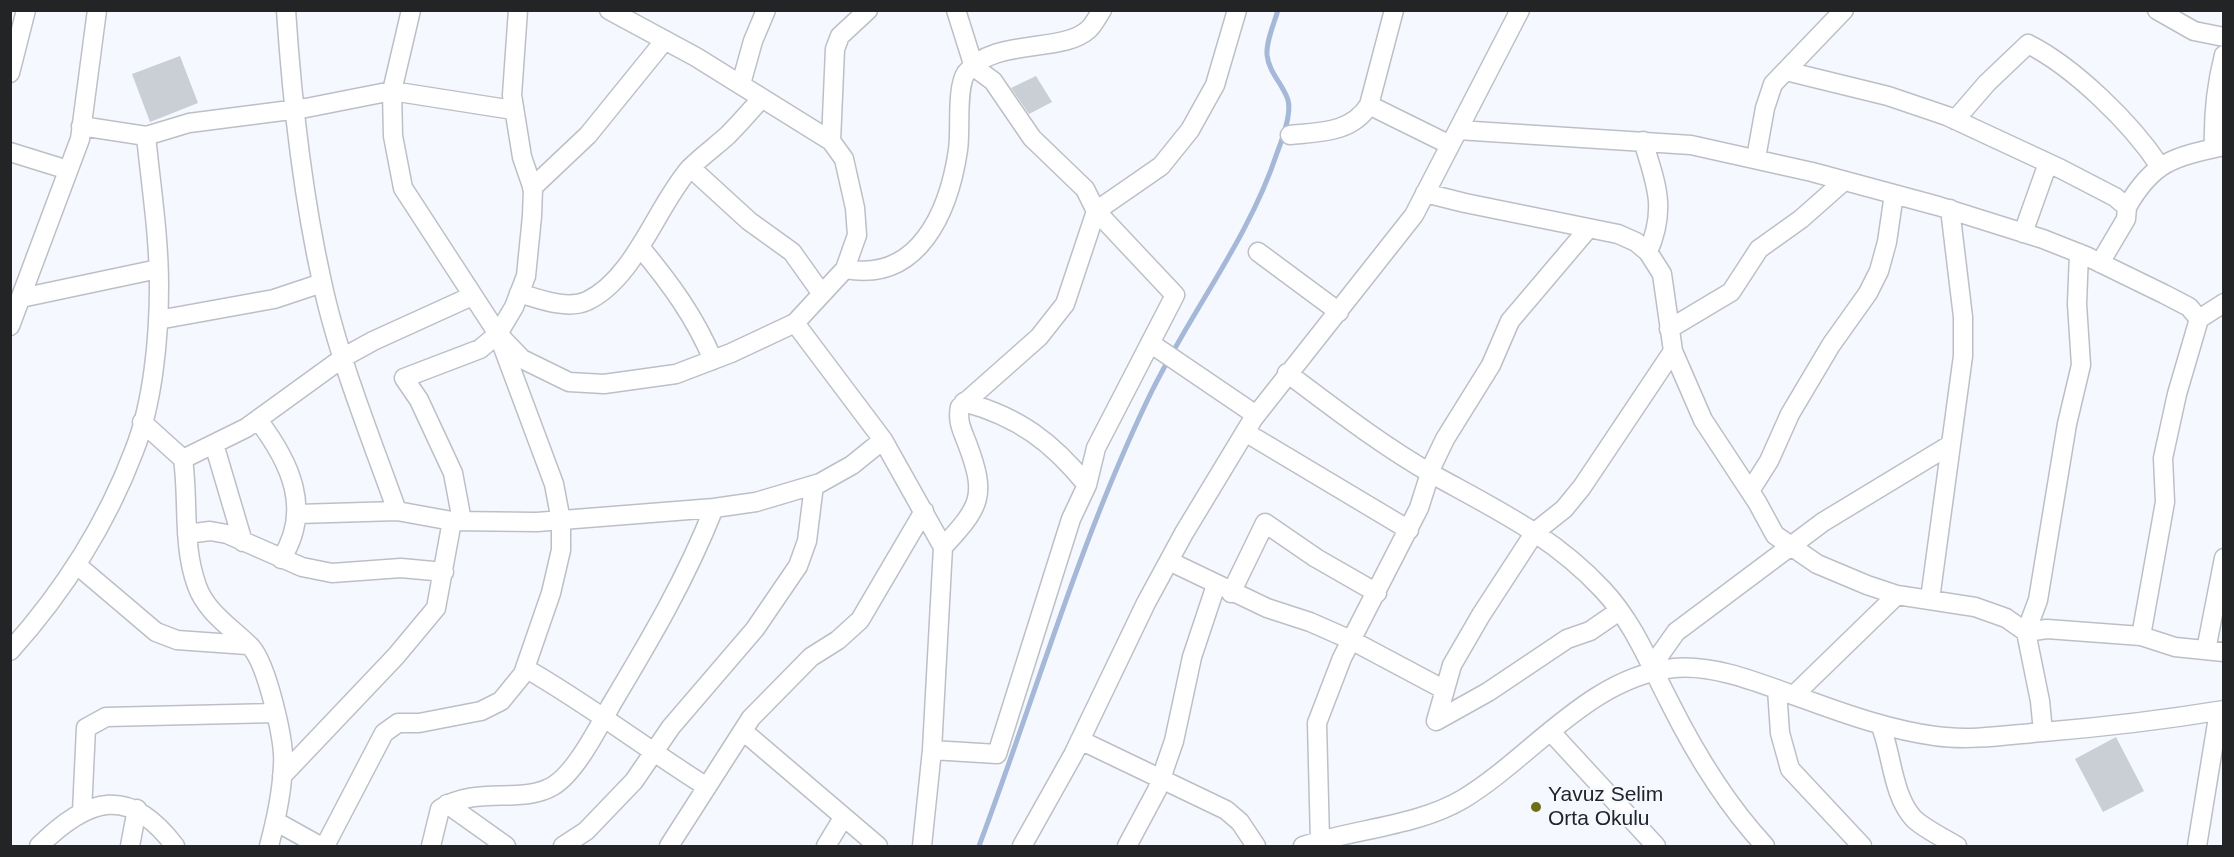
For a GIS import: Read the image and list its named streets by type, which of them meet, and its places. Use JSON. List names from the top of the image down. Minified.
{"places":["Yavuz Selim Orta Okulu"]}
